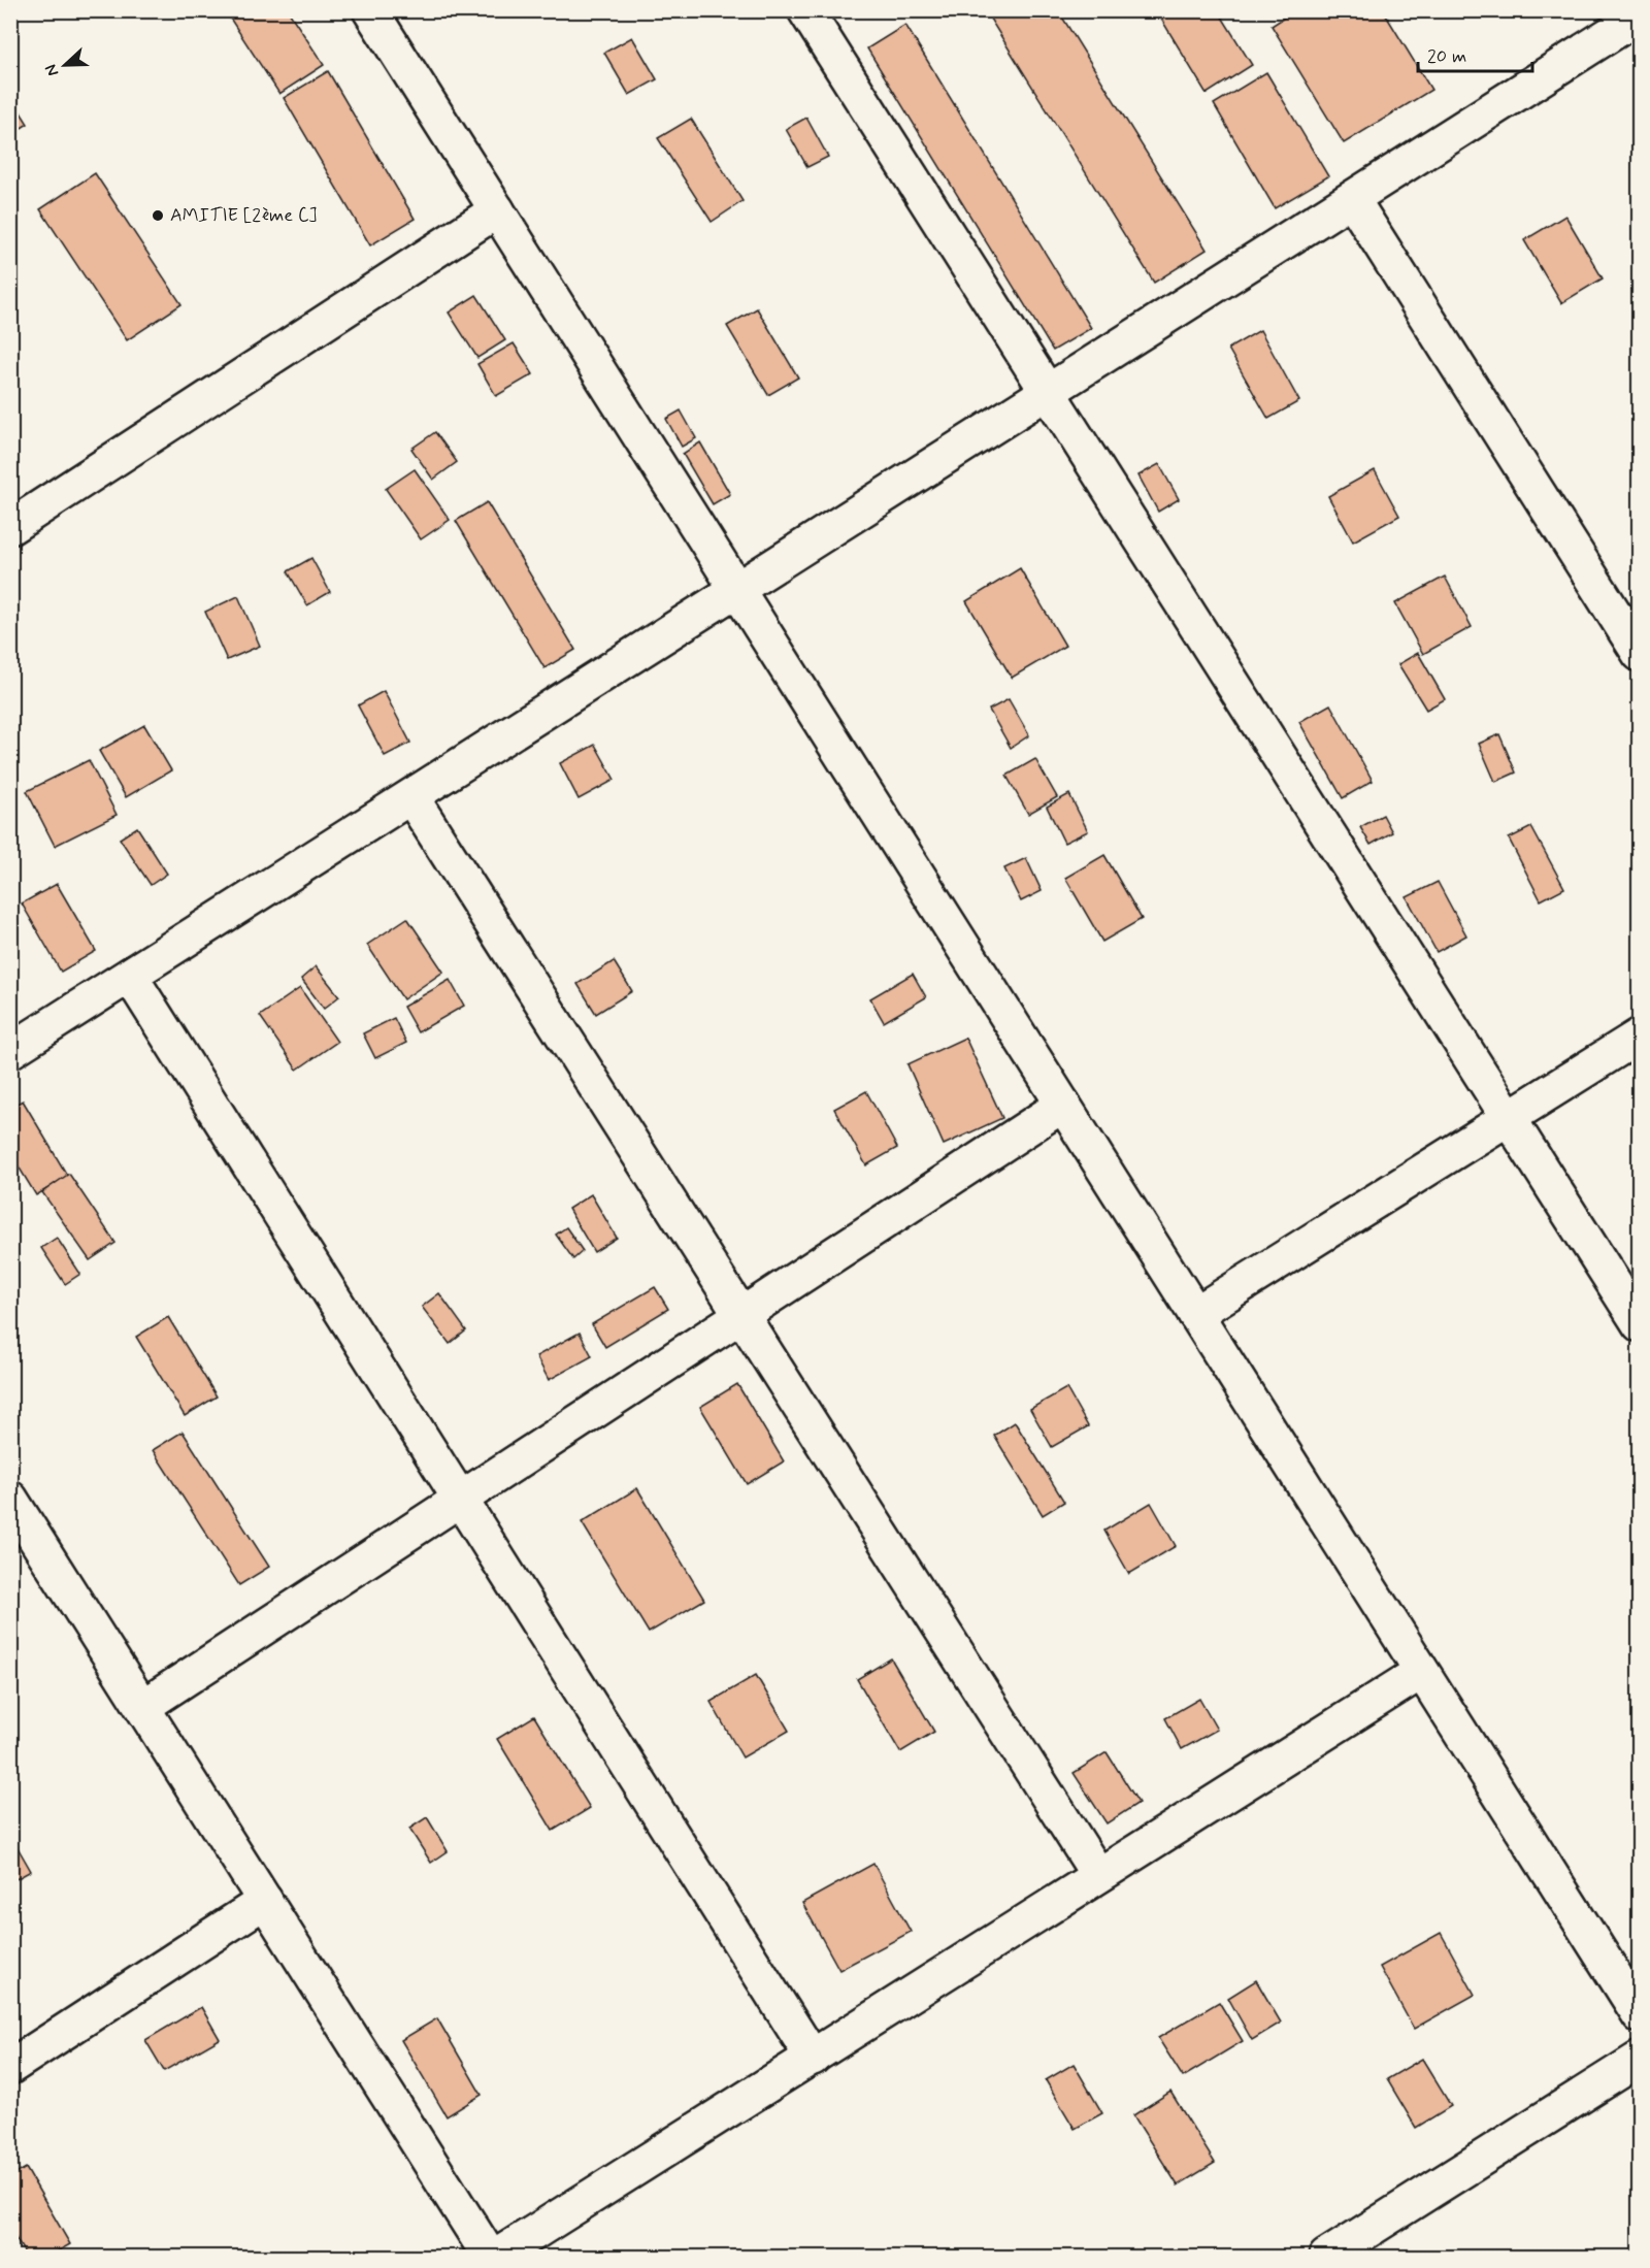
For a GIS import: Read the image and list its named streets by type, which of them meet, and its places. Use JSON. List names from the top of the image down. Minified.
{"places":["AMITIE [2ème C]"],"scale_bar":"20 m","north":"left"}
